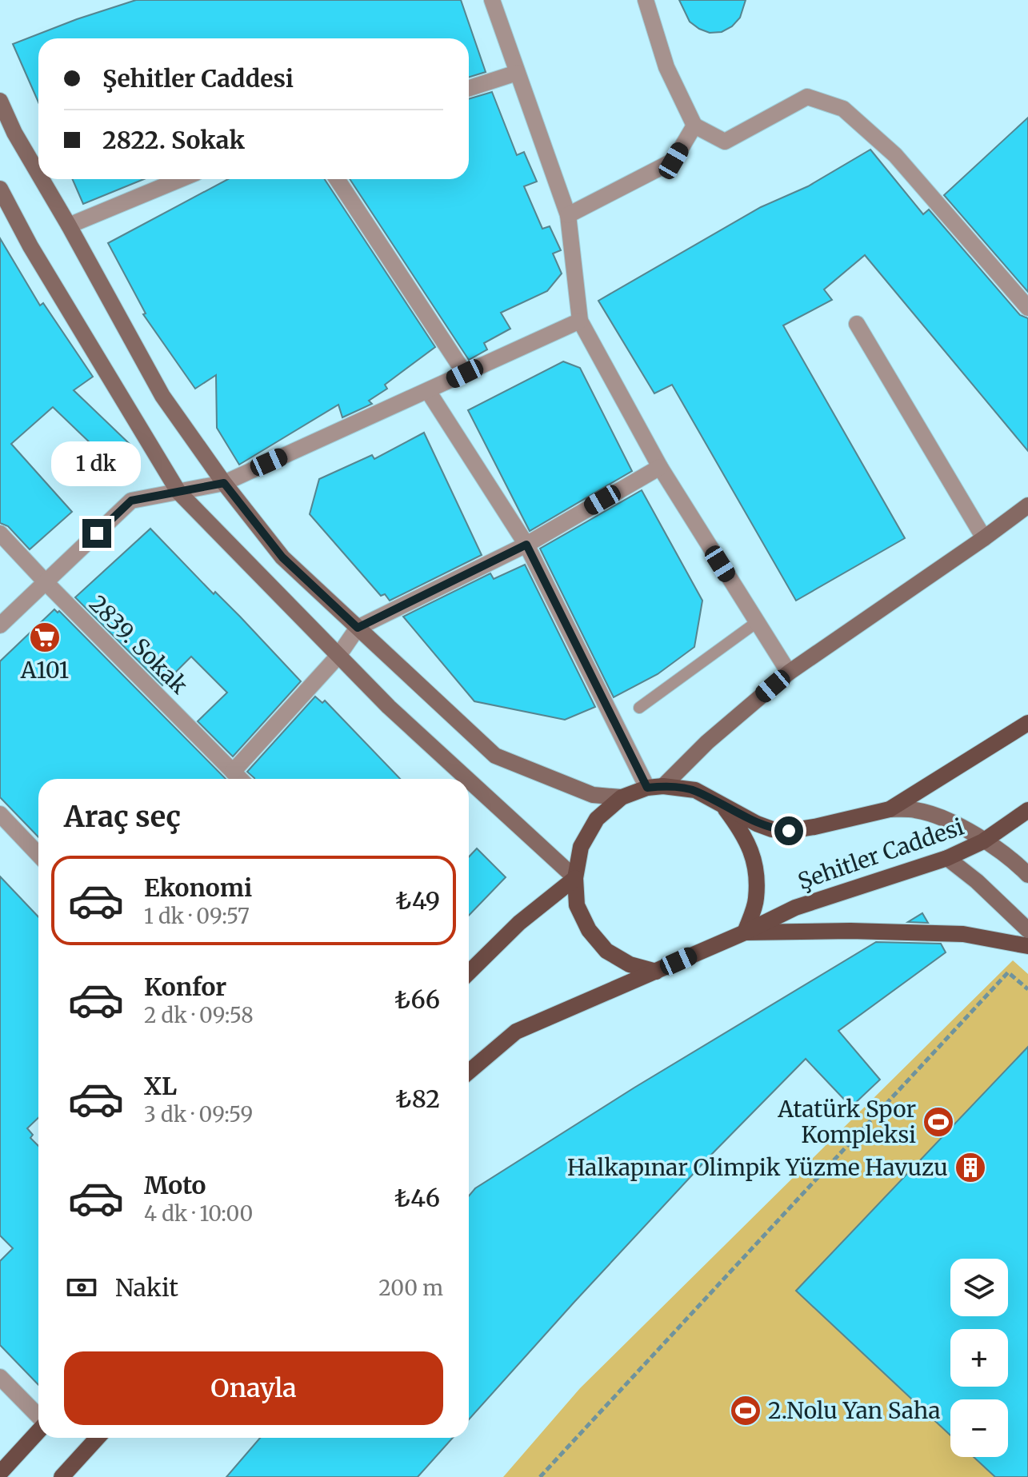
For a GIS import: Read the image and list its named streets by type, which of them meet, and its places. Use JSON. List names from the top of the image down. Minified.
{"streets":{"main road":["Şehitler Caddesi"],"street":["2839. Sokak"]},"places":{"supermarket":["A101"],"sports":["Atatürk Spor Kompleksi","2.Nolu Yan Saha"],"building":["Halkapınar Olimpik Yüzme Havuzu"]},"page":{"banner":["Şehitler Caddesi","2822. Sokak"],"bubble":"1 dk","heading":"Araç seç","list":[{"name":"Ekonomi","note":"1 dk · 09:57","value":"₺49"},{"name":"Konfor","note":"2 dk · 09:58","value":"₺66"},{"name":"XL","note":"3 dk · 09:59","value":"₺82"},{"name":"Moto","note":"4 dk · 10:00","value":"₺46"}],"pay":["Nakit","200 m"],"map_buttons":["+","−"],"buttons":"Onayla"}}
